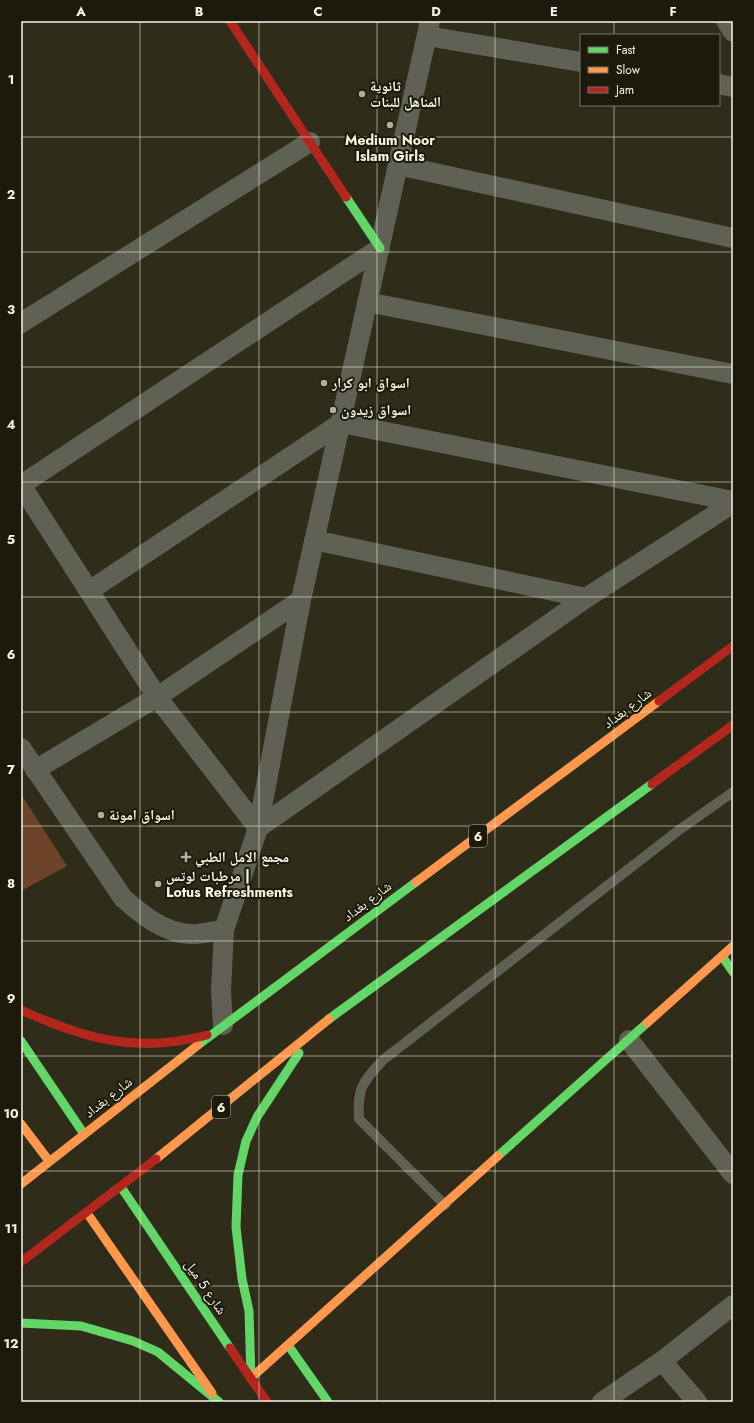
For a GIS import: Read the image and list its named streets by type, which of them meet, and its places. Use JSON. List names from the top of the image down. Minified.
{"streets":{"main road":["شارع بغداد","6","شارع 5 ميل"]},"crossings":[["6","شارع 5 ميل"]],"places":{"other":["ثانوية المناهل للبنات","Medium Noor Islam Girls","اسواق ابو كرار","اسواق زيدون","اسواق امونة","مرطبات لوتس | Lotus Refreshments"],"health":["مجمع الامل الطبي"]},"legend":["Fast","Slow","Jam"],"grid":{"columns":["A","B","C","D","E","F"],"rows":["1","2","3","4","5","6","7","8","9","10","11","12"]}}
